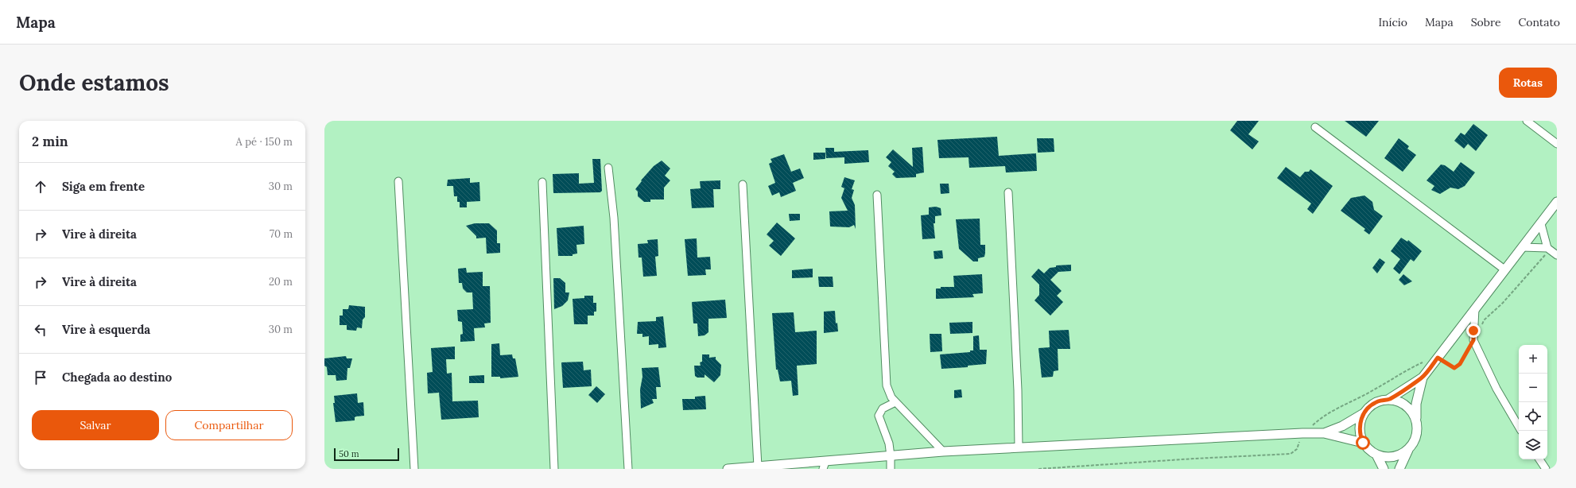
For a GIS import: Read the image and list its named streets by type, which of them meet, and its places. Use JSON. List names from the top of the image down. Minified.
{"scale_bar":"50 m","page":{"header":"Mapa","nav":["Início","Mapa","Sobre","Contato"],"buttons":["Rotas",["Salvar","Compartilhar"]],"title":"Onde estamos","heading":["2 min","A pé · 150 m"],"list":[["Siga em frente","30 m"],["Vire à direita","70 m"],["Vire à direita","20 m"],["Vire à esquerda","30 m"],"Chegada ao destino"],"map_buttons":["+","−"],"scale":"50 m"}}
